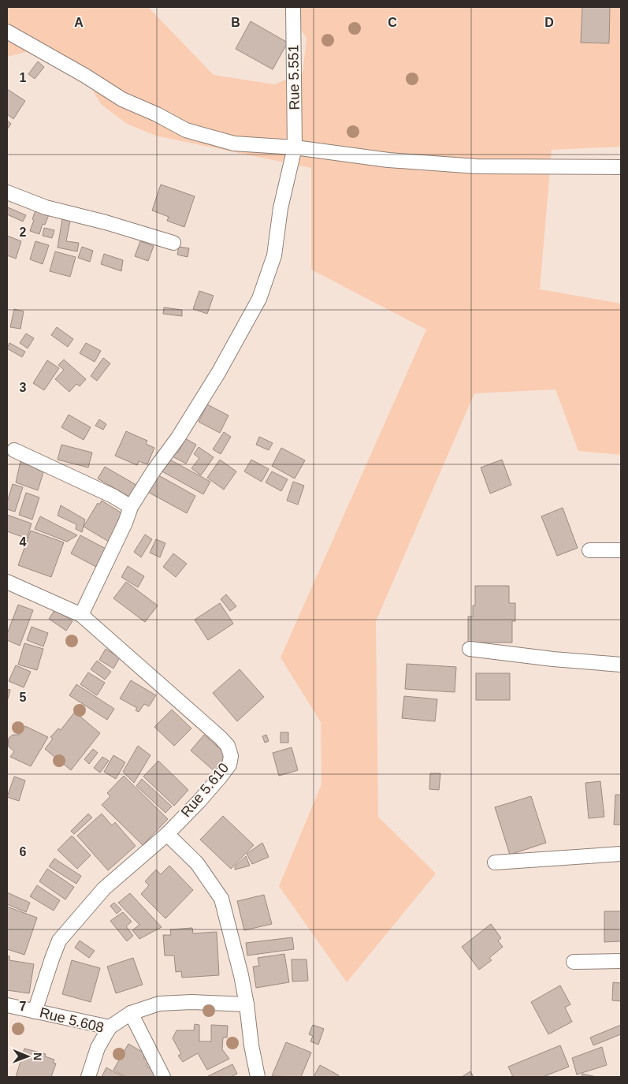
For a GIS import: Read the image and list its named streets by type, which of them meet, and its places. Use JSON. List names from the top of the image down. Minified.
{"streets":{"street":["Rue 5.551","Rue 5.610","Rue 5.608"]},"crossings":[["Rue 5.551","Rue 5.610"],["Rue 5.610","Rue 5.608"]],"north":"right","grid":{"columns":["A","B","C","D"],"rows":["1","2","3","4","5","6","7"]}}
